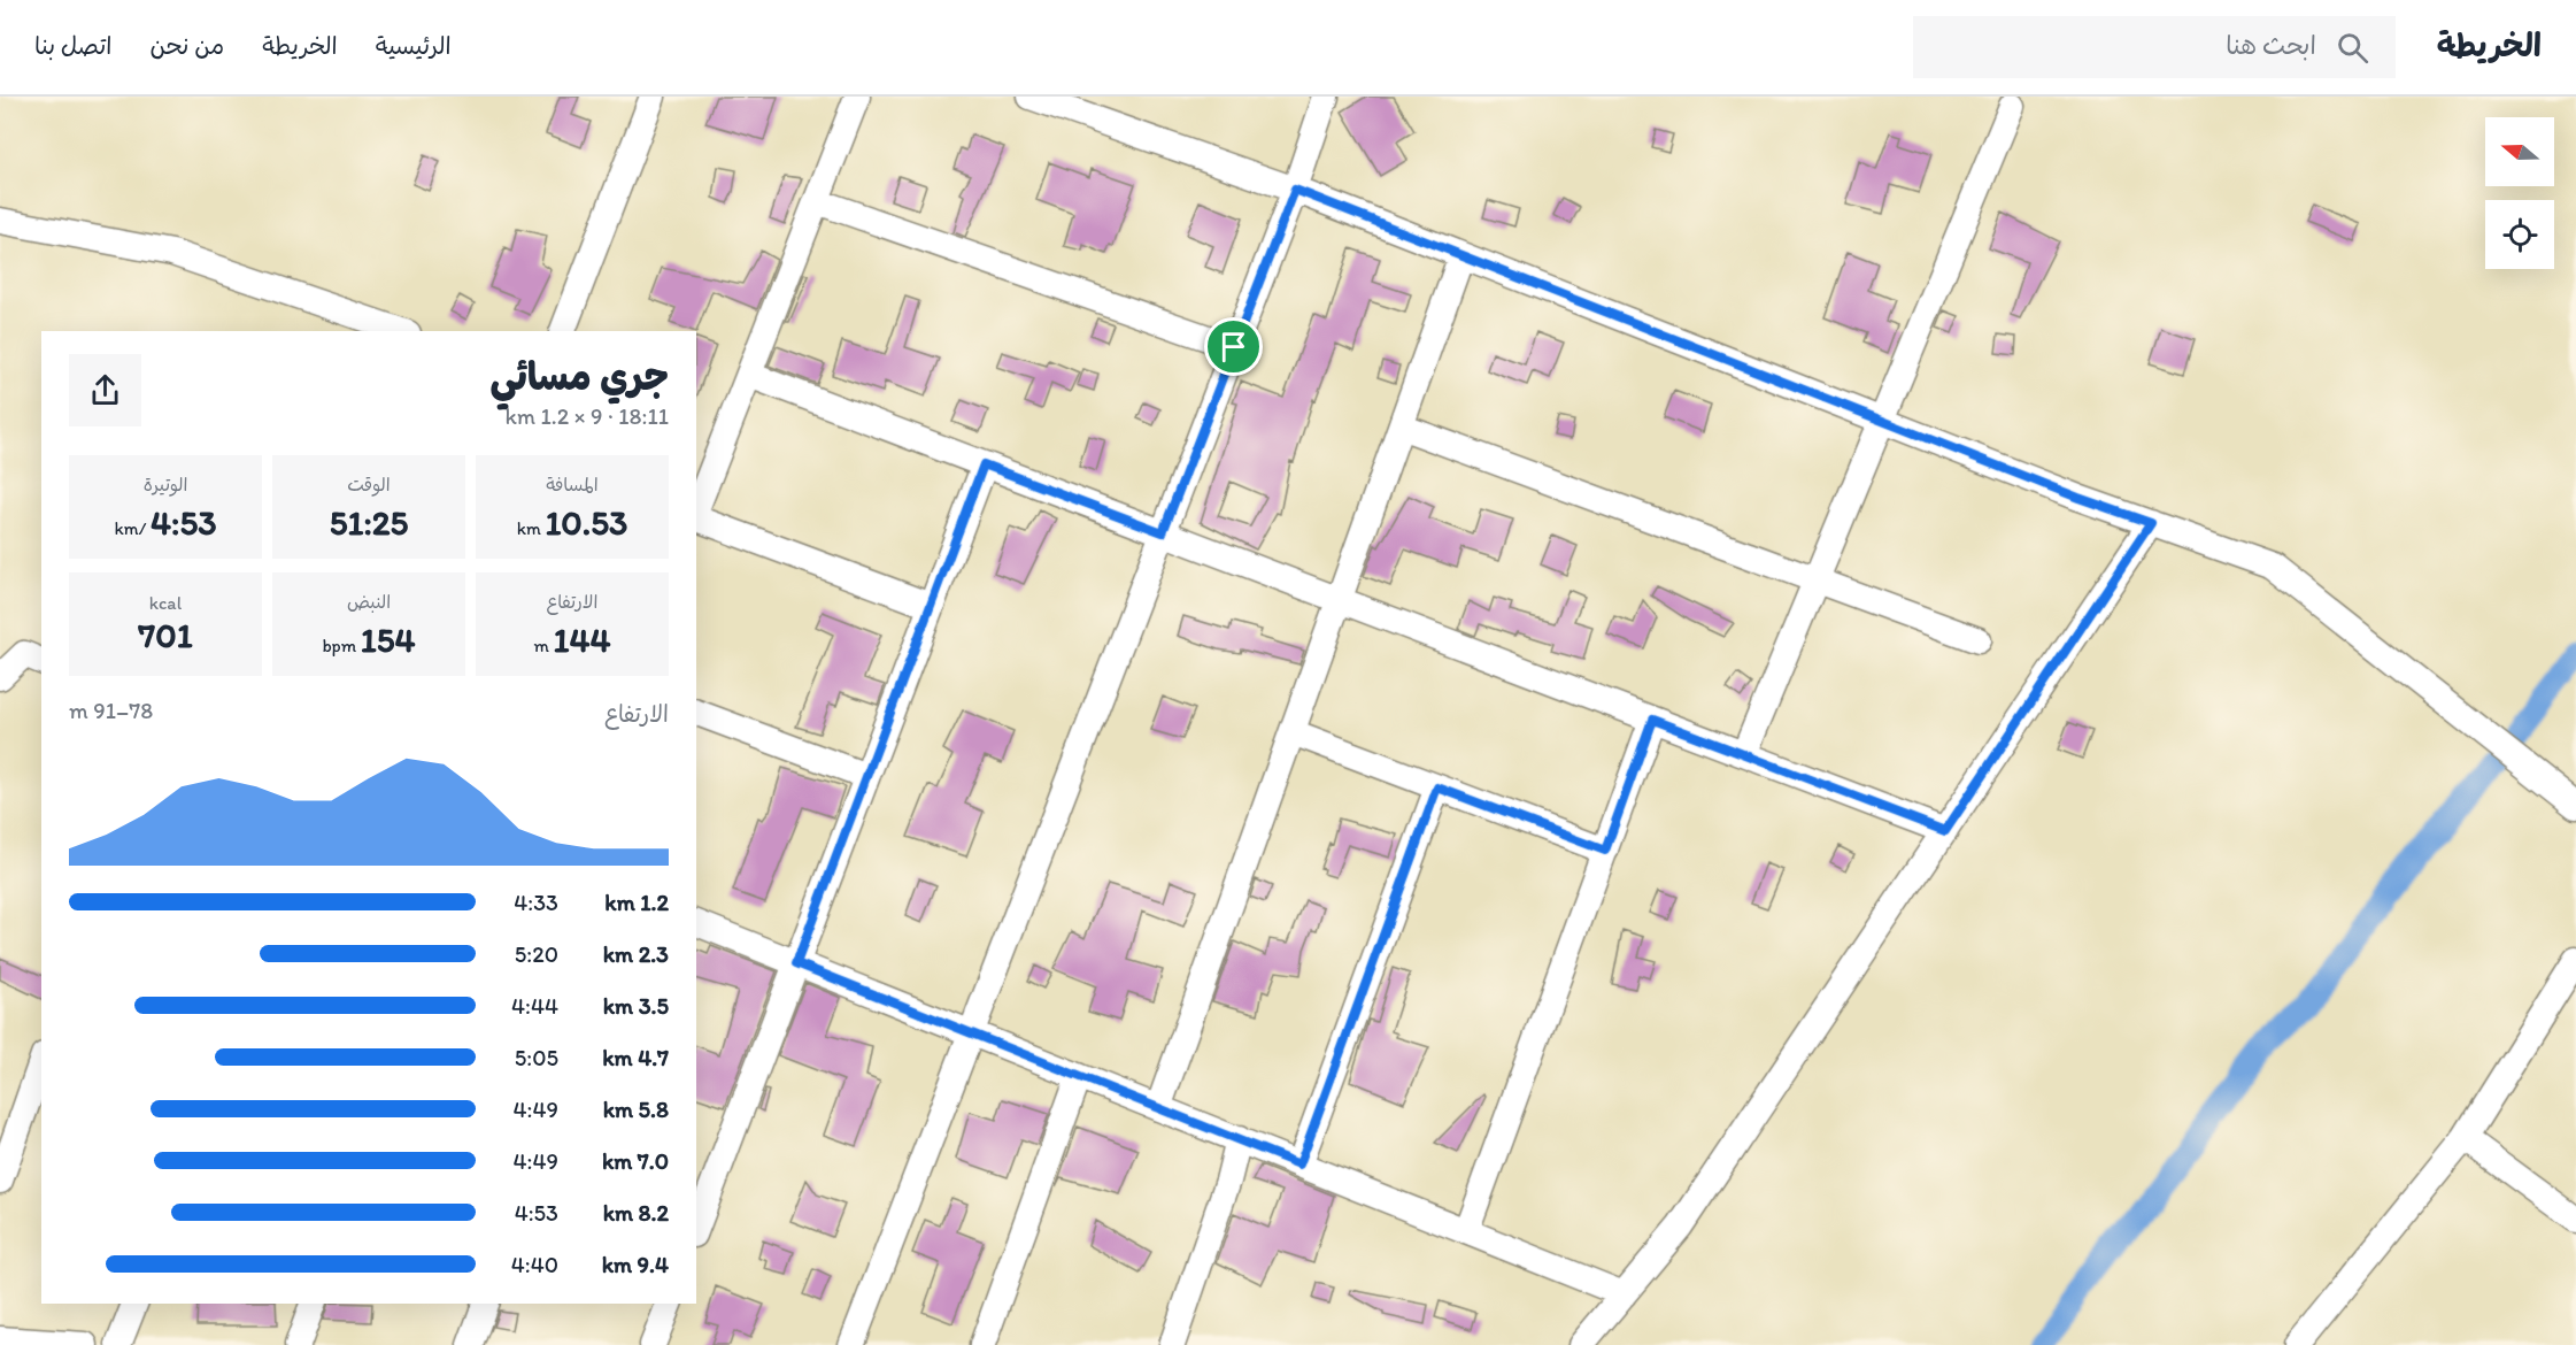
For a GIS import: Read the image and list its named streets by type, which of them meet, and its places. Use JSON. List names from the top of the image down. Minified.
{"north":"left","page":{"header":"الخريطة","search":"ابحث هنا","nav":["الرئيسية","الخريطة","من نحن","اتصل بنا"],"heading":["جري مسائي","18:11 · 9 × 1.2 km"],"stats":[["المسافة","10.53 km"],["الوقت","51:25"],["الوتيرة","4:53 /km"],["الارتفاع","144 m"],["النبض","154 bpm"],["kcal","701"]],"chart":["الارتفاع","78–91 m"],"list":[{"name":"1.2 km","note":"4:33"},{"name":"2.3 km","note":"5:20"},{"name":"3.5 km","note":"4:44"},{"name":"4.7 km","note":"5:05"},{"name":"5.8 km","note":"4:49"},{"name":"7.0 km","note":"4:49"},{"name":"8.2 km","note":"4:53"},{"name":"9.4 km","note":"4:40"}]}}
